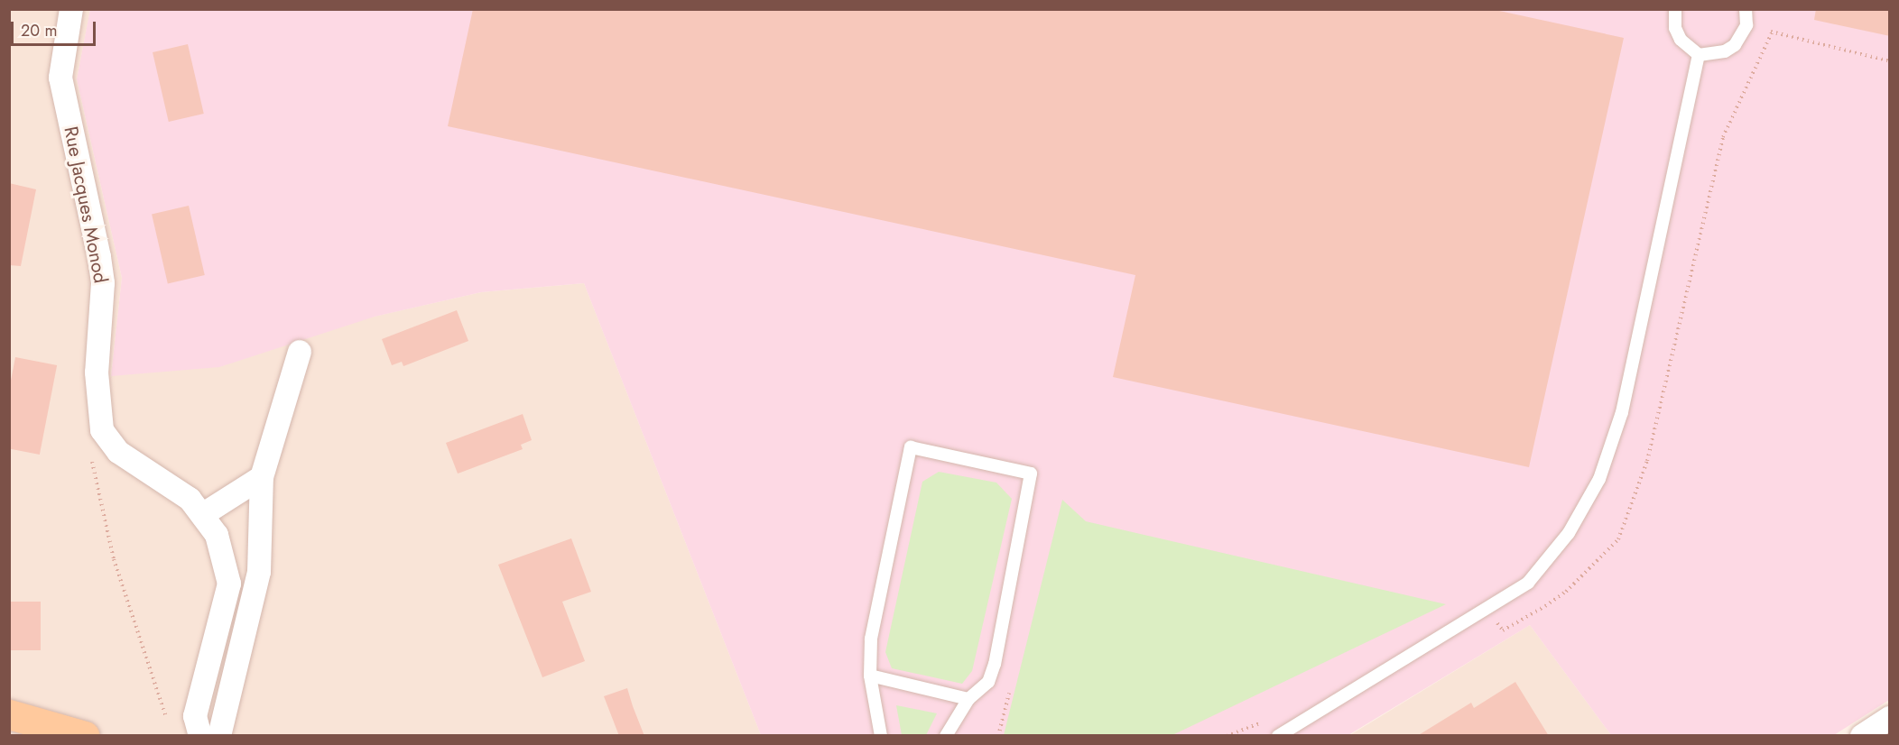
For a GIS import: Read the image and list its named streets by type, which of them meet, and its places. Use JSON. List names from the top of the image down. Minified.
{"streets":{"street":["Rue Jacques Monod"]},"scale_bar":"20 m"}
